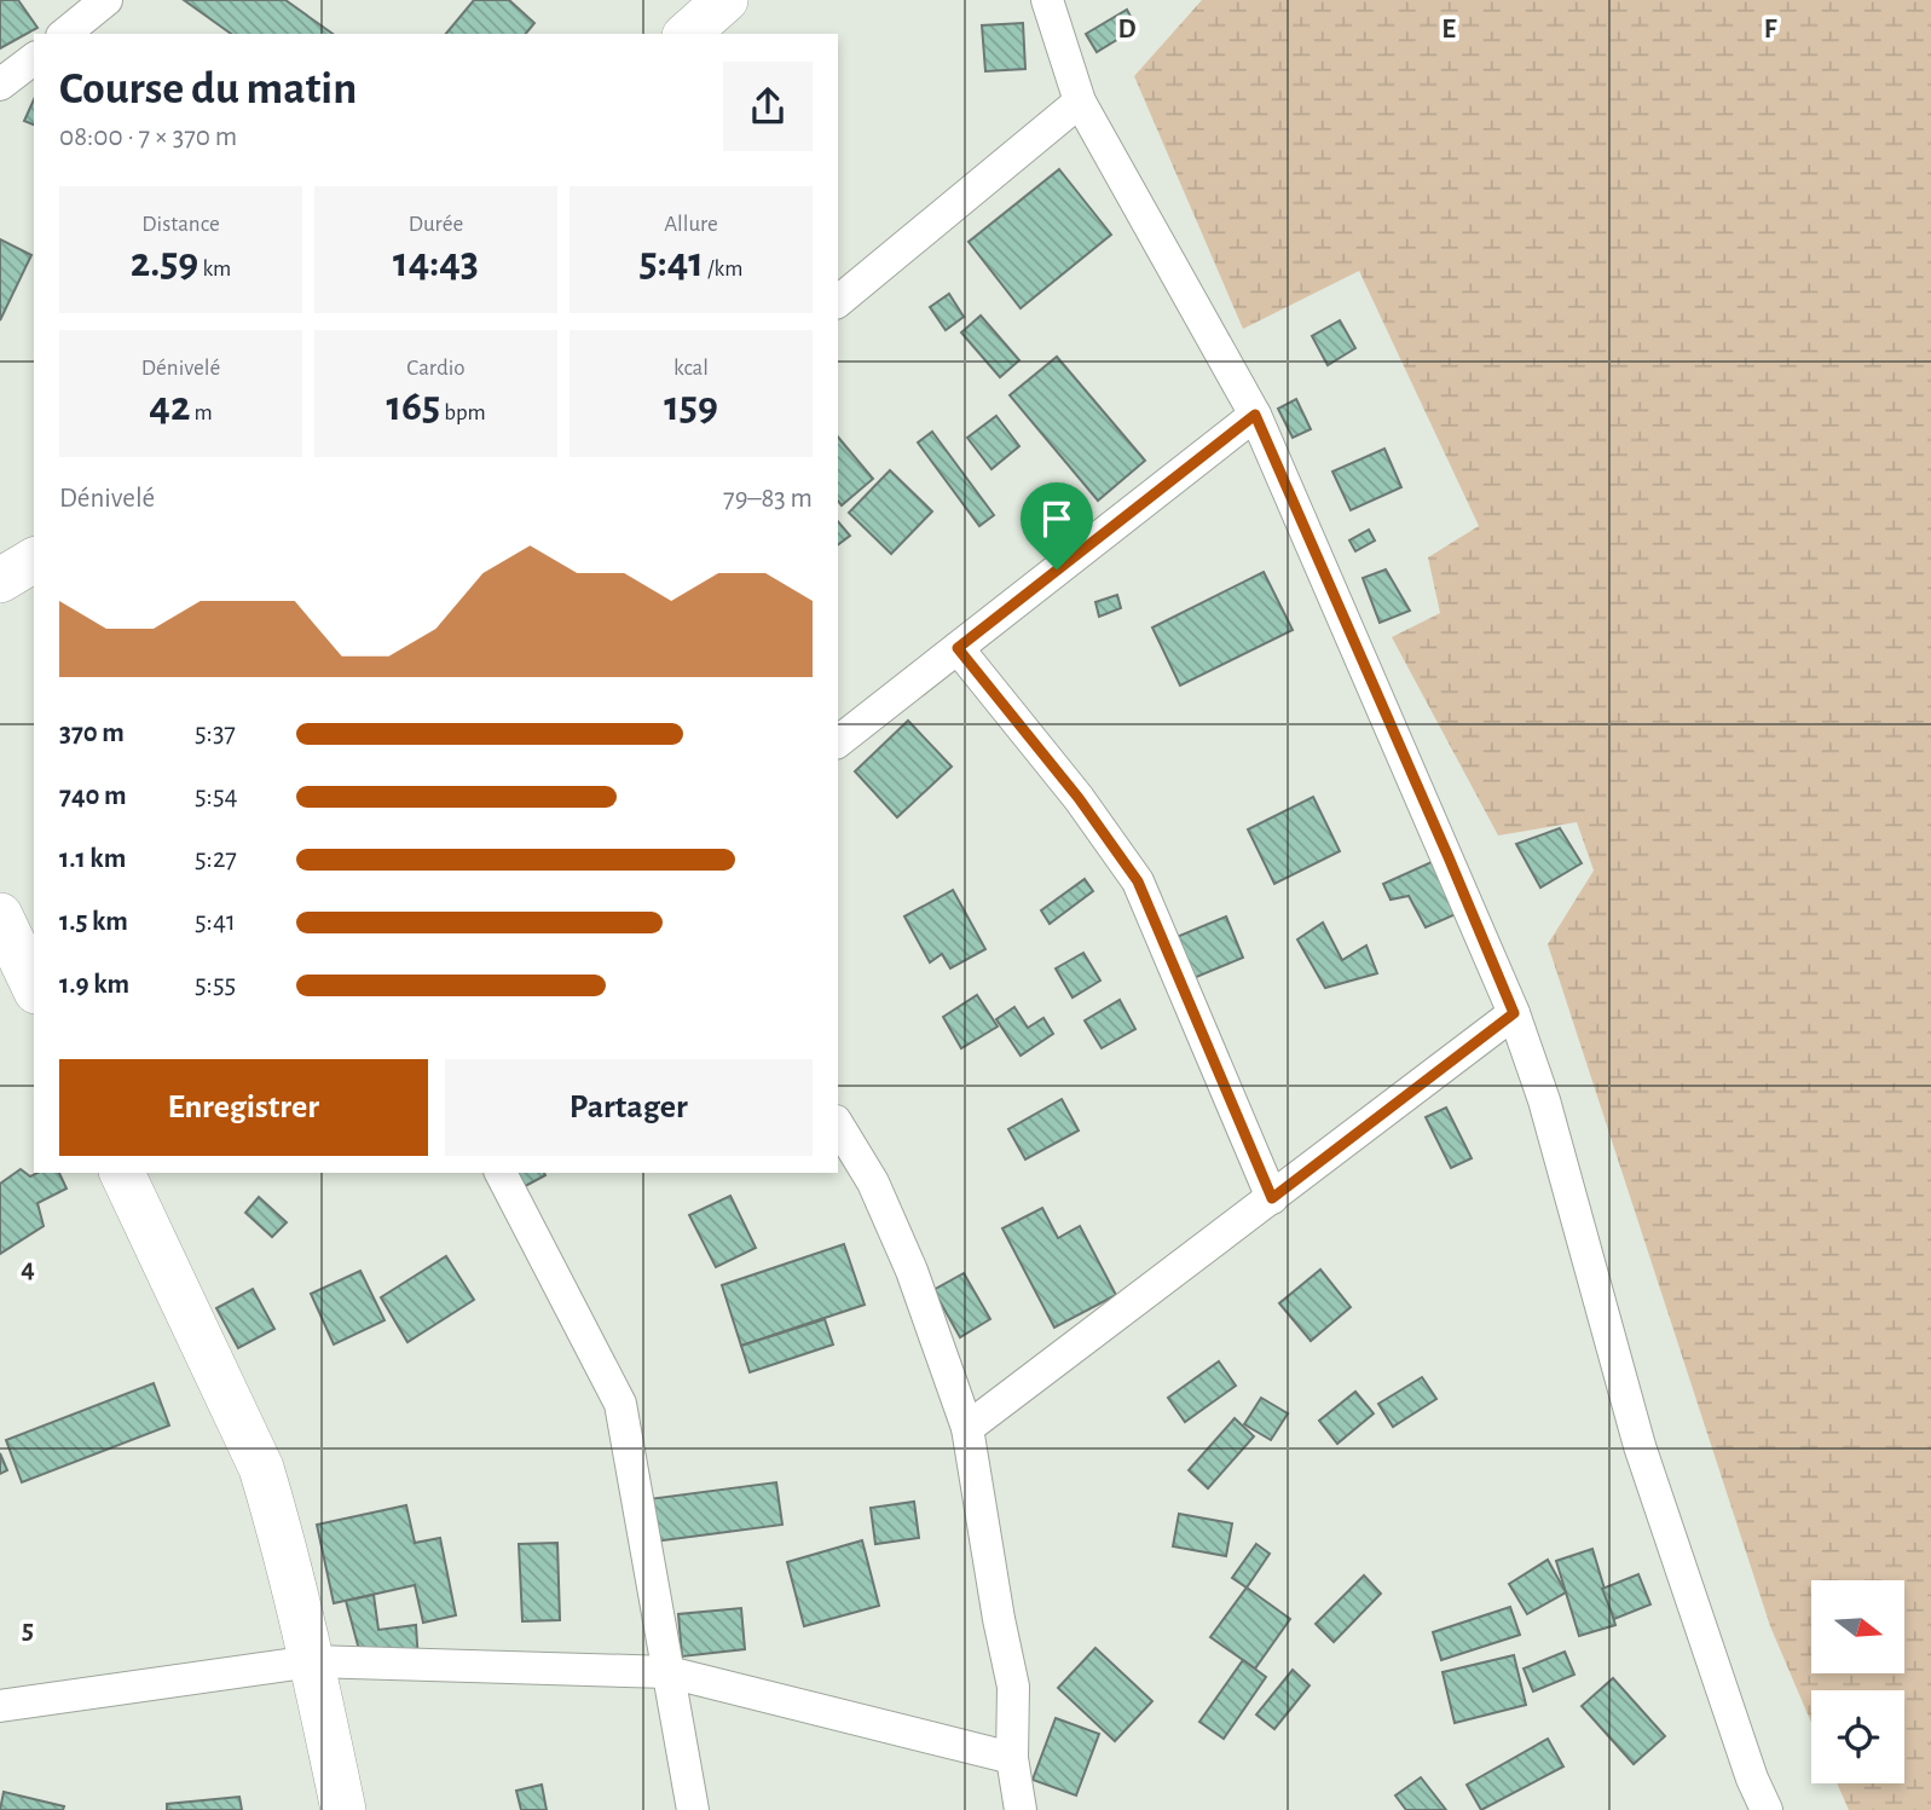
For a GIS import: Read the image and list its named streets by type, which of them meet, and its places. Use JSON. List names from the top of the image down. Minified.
{"north":"right","page":{"heading":["Course du matin","08:00 · 7 × 370 m"],"stats":[["Distance","2.59 km"],["Durée","14:43"],["Allure","5:41 /km"],["Dénivelé","42 m"],["Cardio","165 bpm"],["kcal","159"]],"chart":["Dénivelé","79–83 m"],"list":[{"name":"370 m","note":"5:37"},{"name":"740 m","note":"5:54"},{"name":"1.1 km","note":"5:27"},{"name":"1.5 km","note":"5:41"},{"name":"1.9 km","note":"5:55"}],"buttons":["Enregistrer","Partager"]},"grid":{"columns":["D","E","F"],"rows":["4","5"]}}
